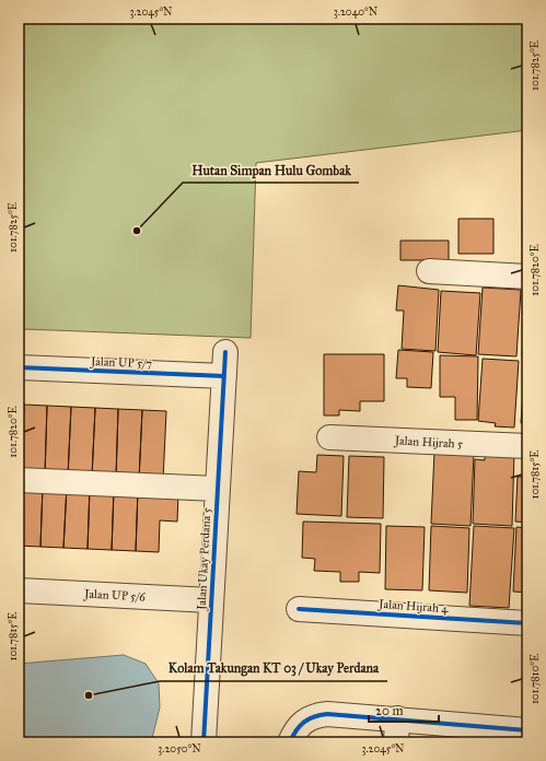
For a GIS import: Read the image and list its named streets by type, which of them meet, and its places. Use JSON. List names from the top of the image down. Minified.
{"streets":{"street":["Jalan UP 5/7","Jalan Hijrah 5","Jalan Ukay Perdana 5","Jalan UP 5/6","Jalan Hijrah 4"]},"crossings":[["Jalan UP 5/7","Jalan Ukay Perdana 5"],["Jalan Ukay Perdana 5","Jalan UP 5/6"]],"places":["Hutan Simpan Hulu Gombak","Kolam Takungan KT 03 / Ukay Perdana"],"scale_bar":"20 m","coordinates":["3.2045°N","3.2040°N","101.7825°E","101.7820°E","101.7815°E","101.7810°E","3.2050°N"]}
